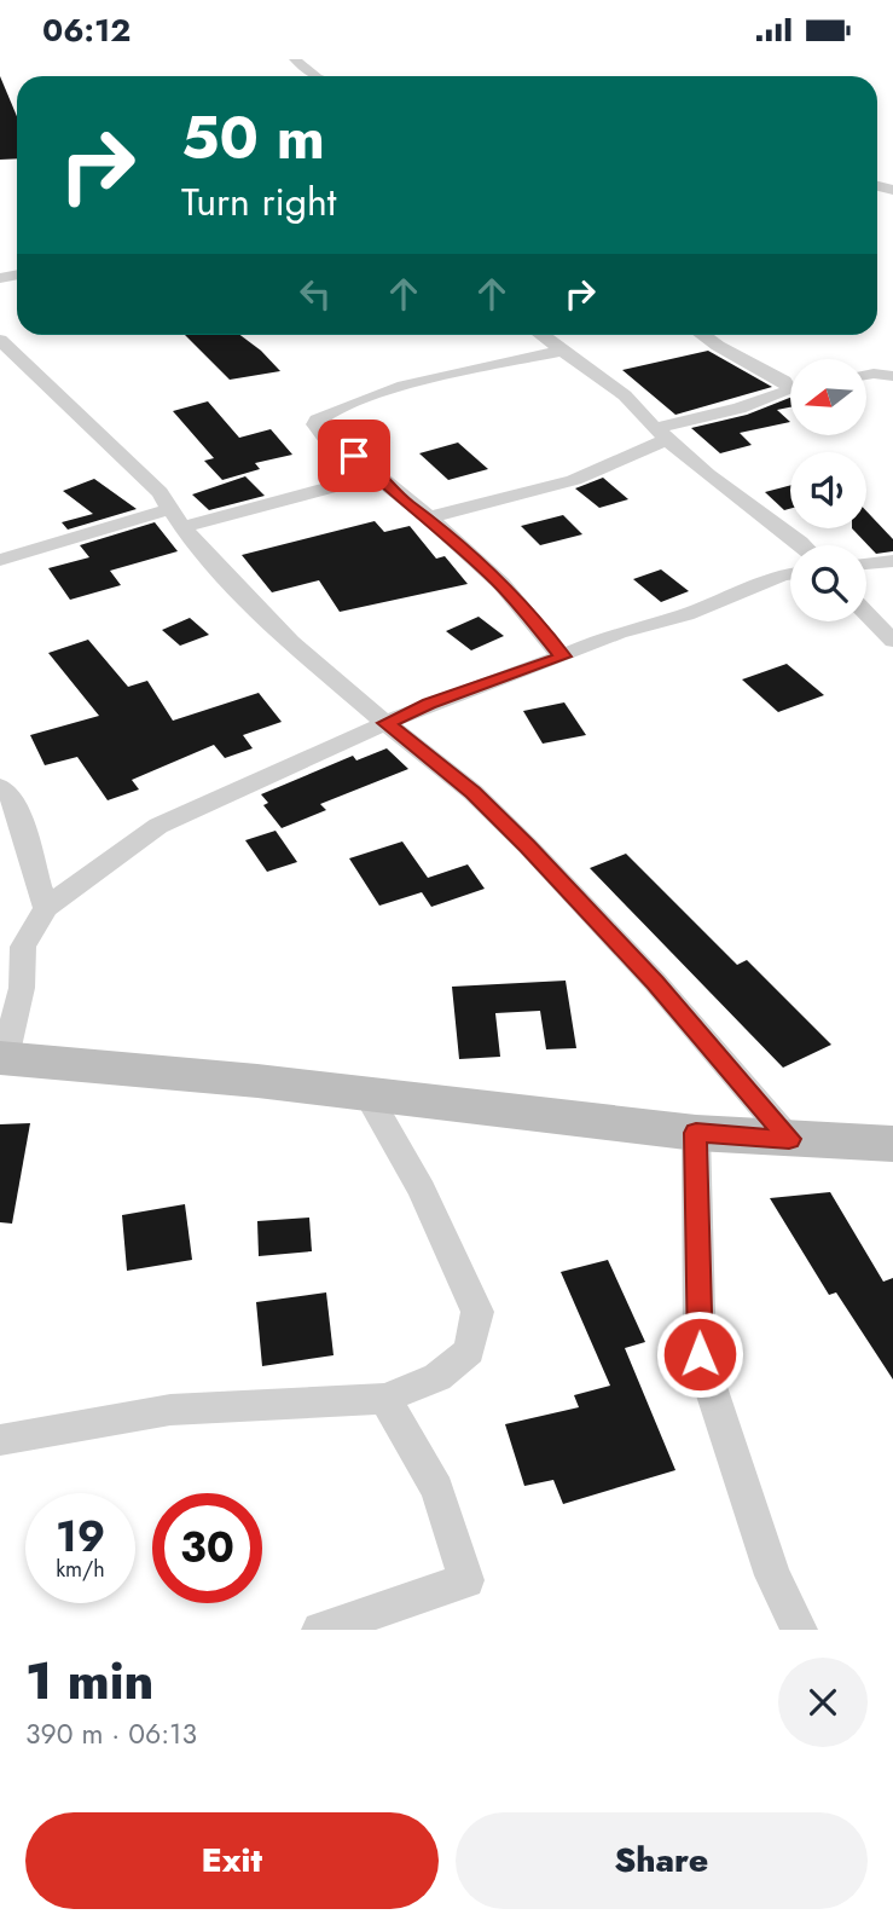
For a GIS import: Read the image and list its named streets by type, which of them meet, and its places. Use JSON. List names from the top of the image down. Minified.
{"north":"left","page":{"status":"06:12","turn":["50 m","Turn right"],"speed":"19 km/h","limit":"30","heading":["1 min","390 m · 06:13"],"buttons":["Exit","Share"]}}
